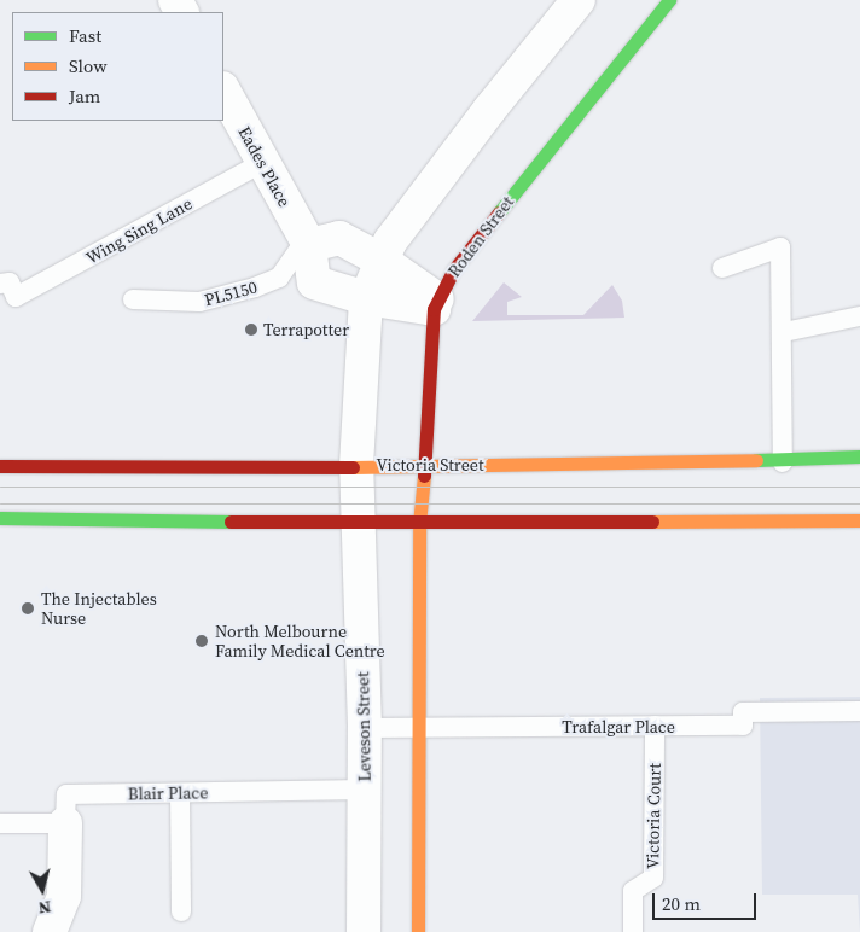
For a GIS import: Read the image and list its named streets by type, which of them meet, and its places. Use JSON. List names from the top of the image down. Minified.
{"streets":{"street":["Eades Place","Roden Street","Victoria Street","Leveson Street"],"lane":["Wing Sing Lane","PL5150","Trafalgar Place","Blair Place","Victoria Court"]},"crossings":[["Eades Place","Wing Sing Lane"],["Eades Place","Roden Street"],["Eades Place","PL5150"],["Roden Street","Victoria Street"],["Leveson Street","Trafalgar Place"],["Leveson Street","Blair Place"],["Trafalgar Place","Victoria Court"]],"places":["Terrapotter","The Injectables Nurse","North Melbourne Family Medical Centre"],"legend":["Fast","Slow","Jam"],"scale_bar":"20 m","north":"bottom"}
